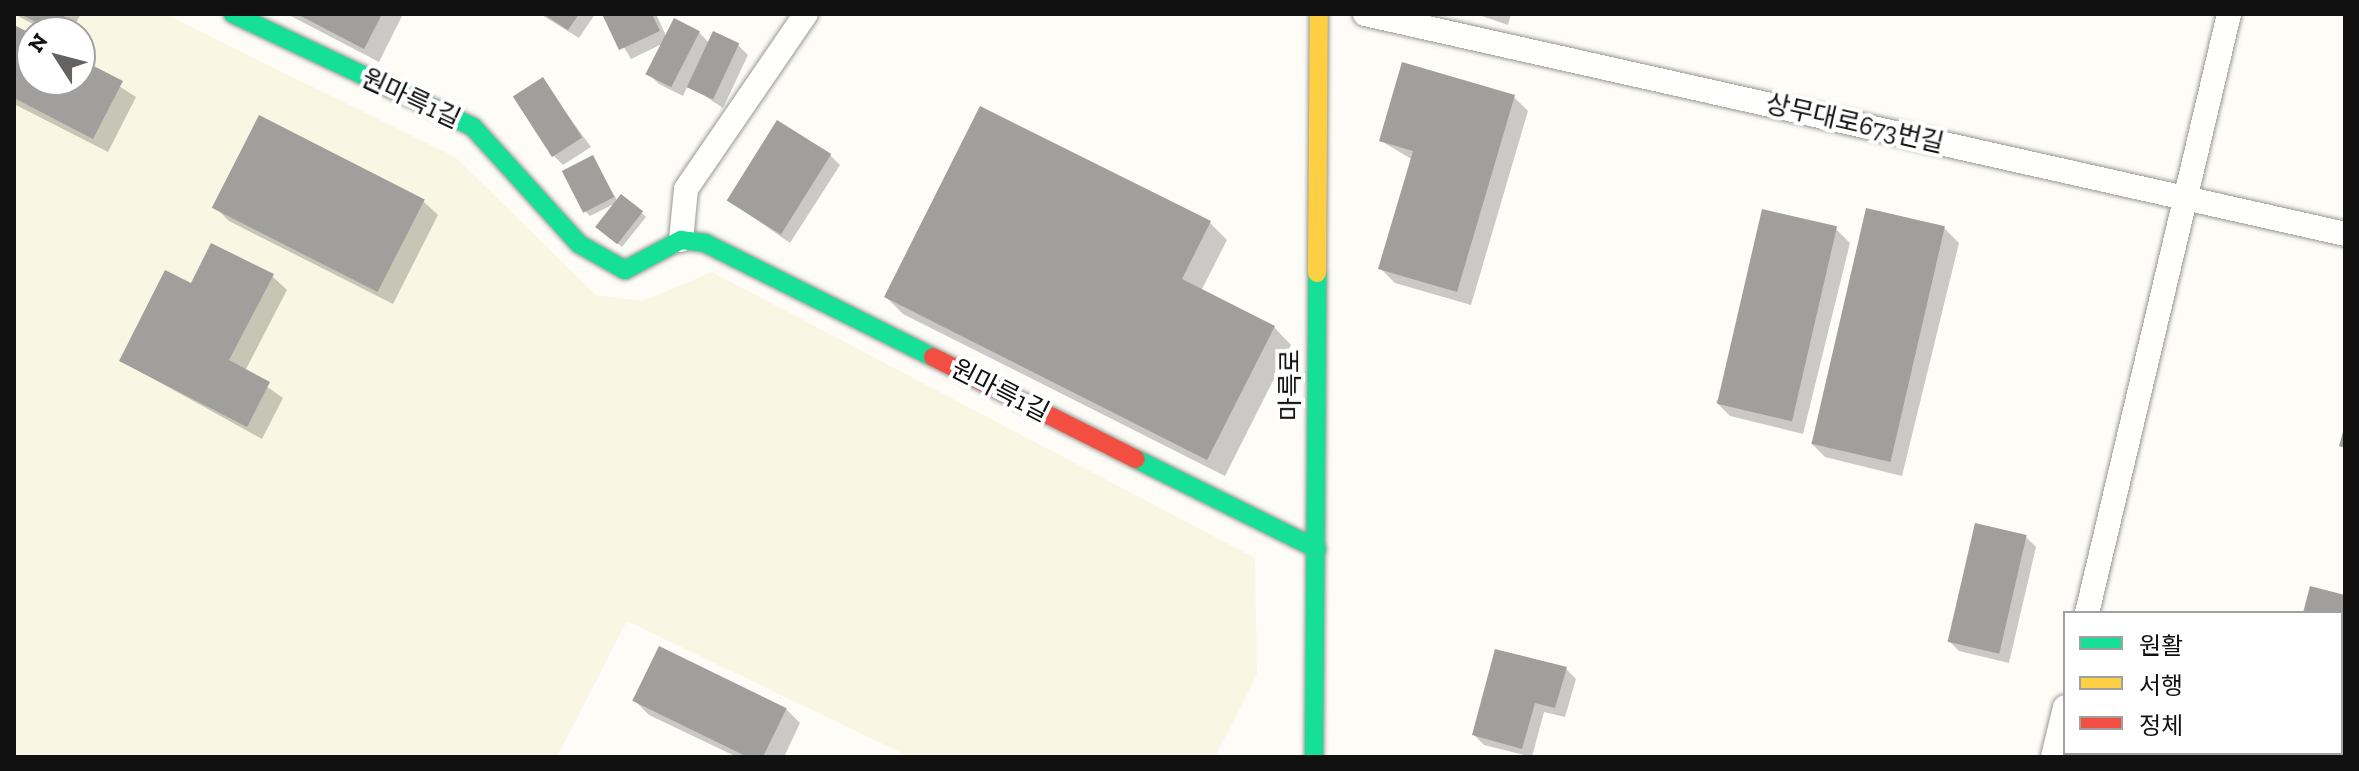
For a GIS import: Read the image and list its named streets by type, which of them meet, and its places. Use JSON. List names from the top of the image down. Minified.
{"streets":{"street":["원마륵1길","마륵로"],"lane":["상무대로673번길"]},"crossings":[["원마륵1길","마륵로"]],"legend":["원활","서행","정체"],"north":"top left"}
